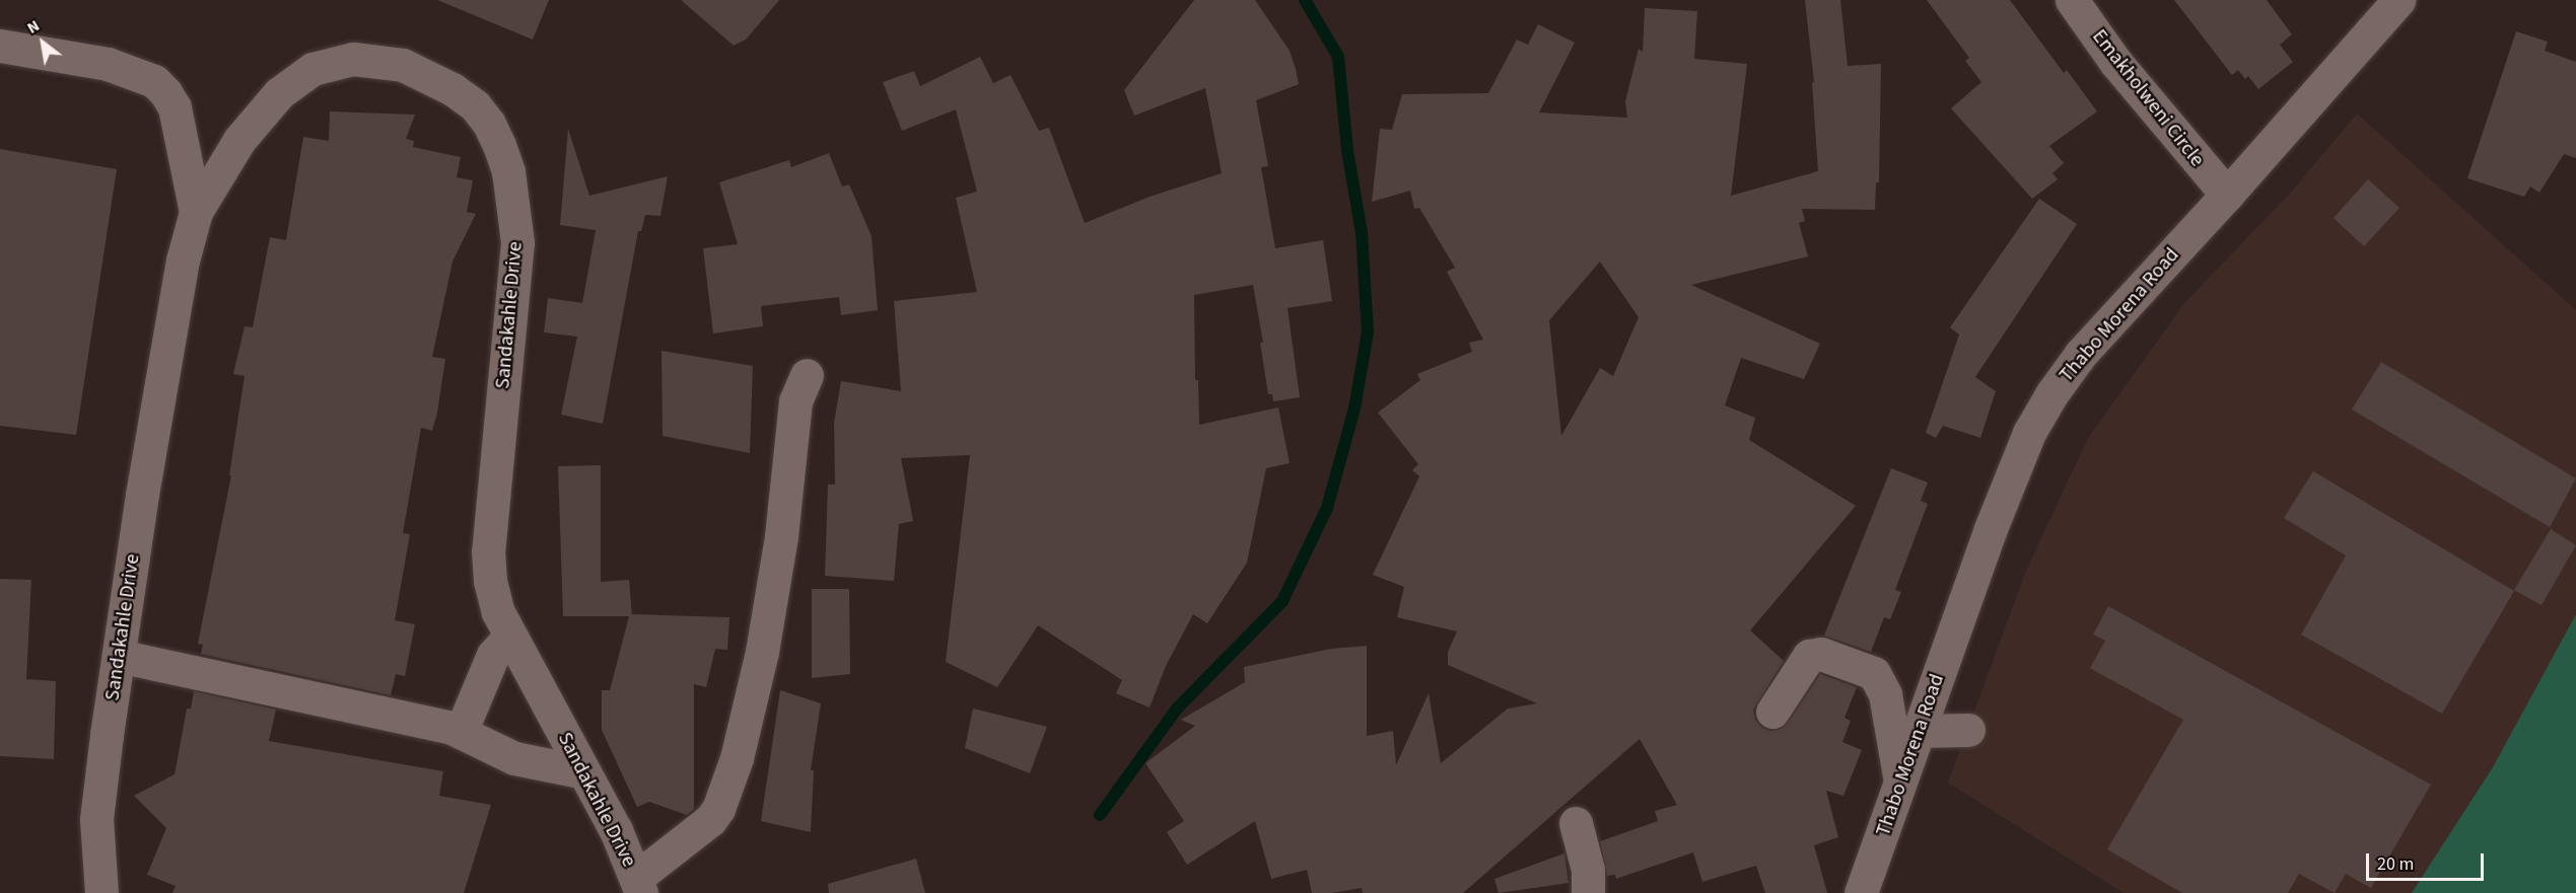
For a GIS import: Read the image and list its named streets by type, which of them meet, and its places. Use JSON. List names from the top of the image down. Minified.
{"streets":{"street":["Emakholweni Circle","Sandakahle Drive","Thabo Morena Road"]},"crossings":[["Emakholweni Circle","Thabo Morena Road"]],"scale_bar":"20 m","north":"top left"}
